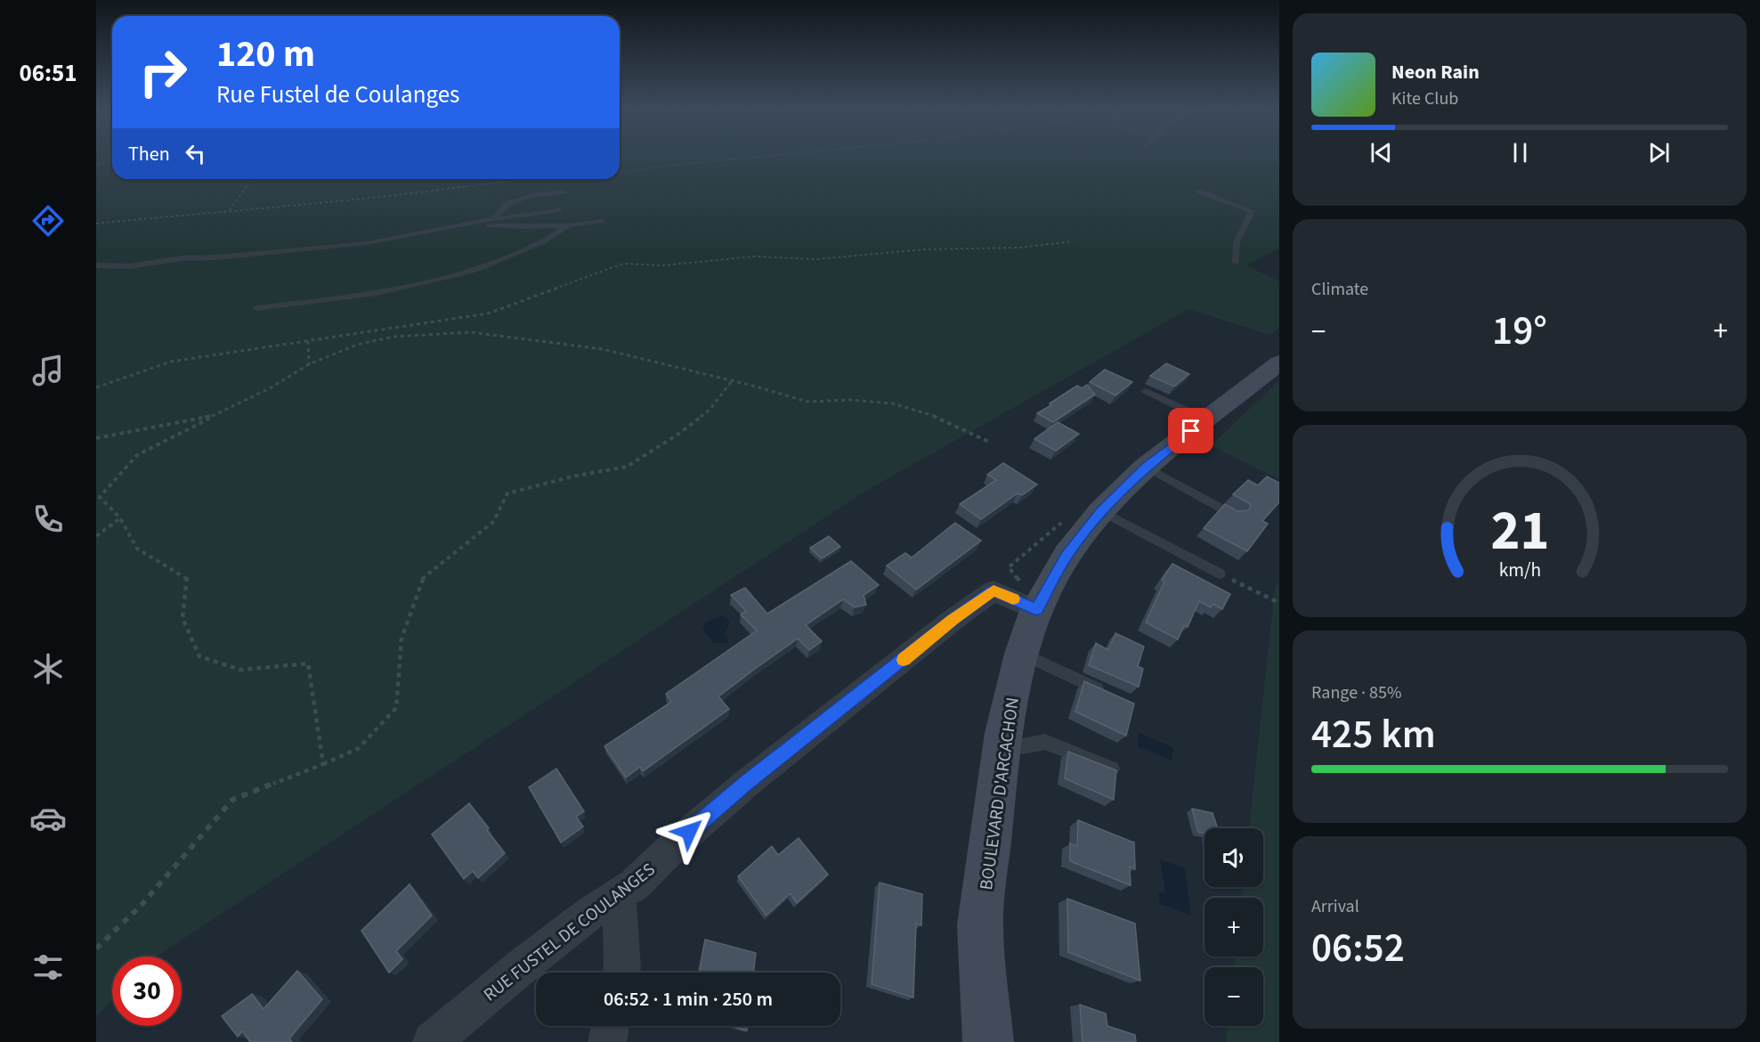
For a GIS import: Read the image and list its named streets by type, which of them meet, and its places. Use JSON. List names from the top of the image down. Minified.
{"streets":{"main road":["BOULEVARD D'ARCACHON"],"street":["RUE FUSTEL DE COULANGES"]},"crossings":[["BOULEVARD D'ARCACHON","RUE FUSTEL DE COULANGES"]],"page":{"tabs":"06:51","turn":["120 m","Rue Fustel de Coulanges"],"song":["Neon Rain","Kite Club"],"then":"Then","tile":["Climate",["Range · 85%","425 km"],["Arrival","06:52"]],"heat":["−","19°","+"],"map_buttons":["+","−"],"limit":"30","trip":"06:52 · 1 min · 250 m","gauge":["21","km/h"]}}
